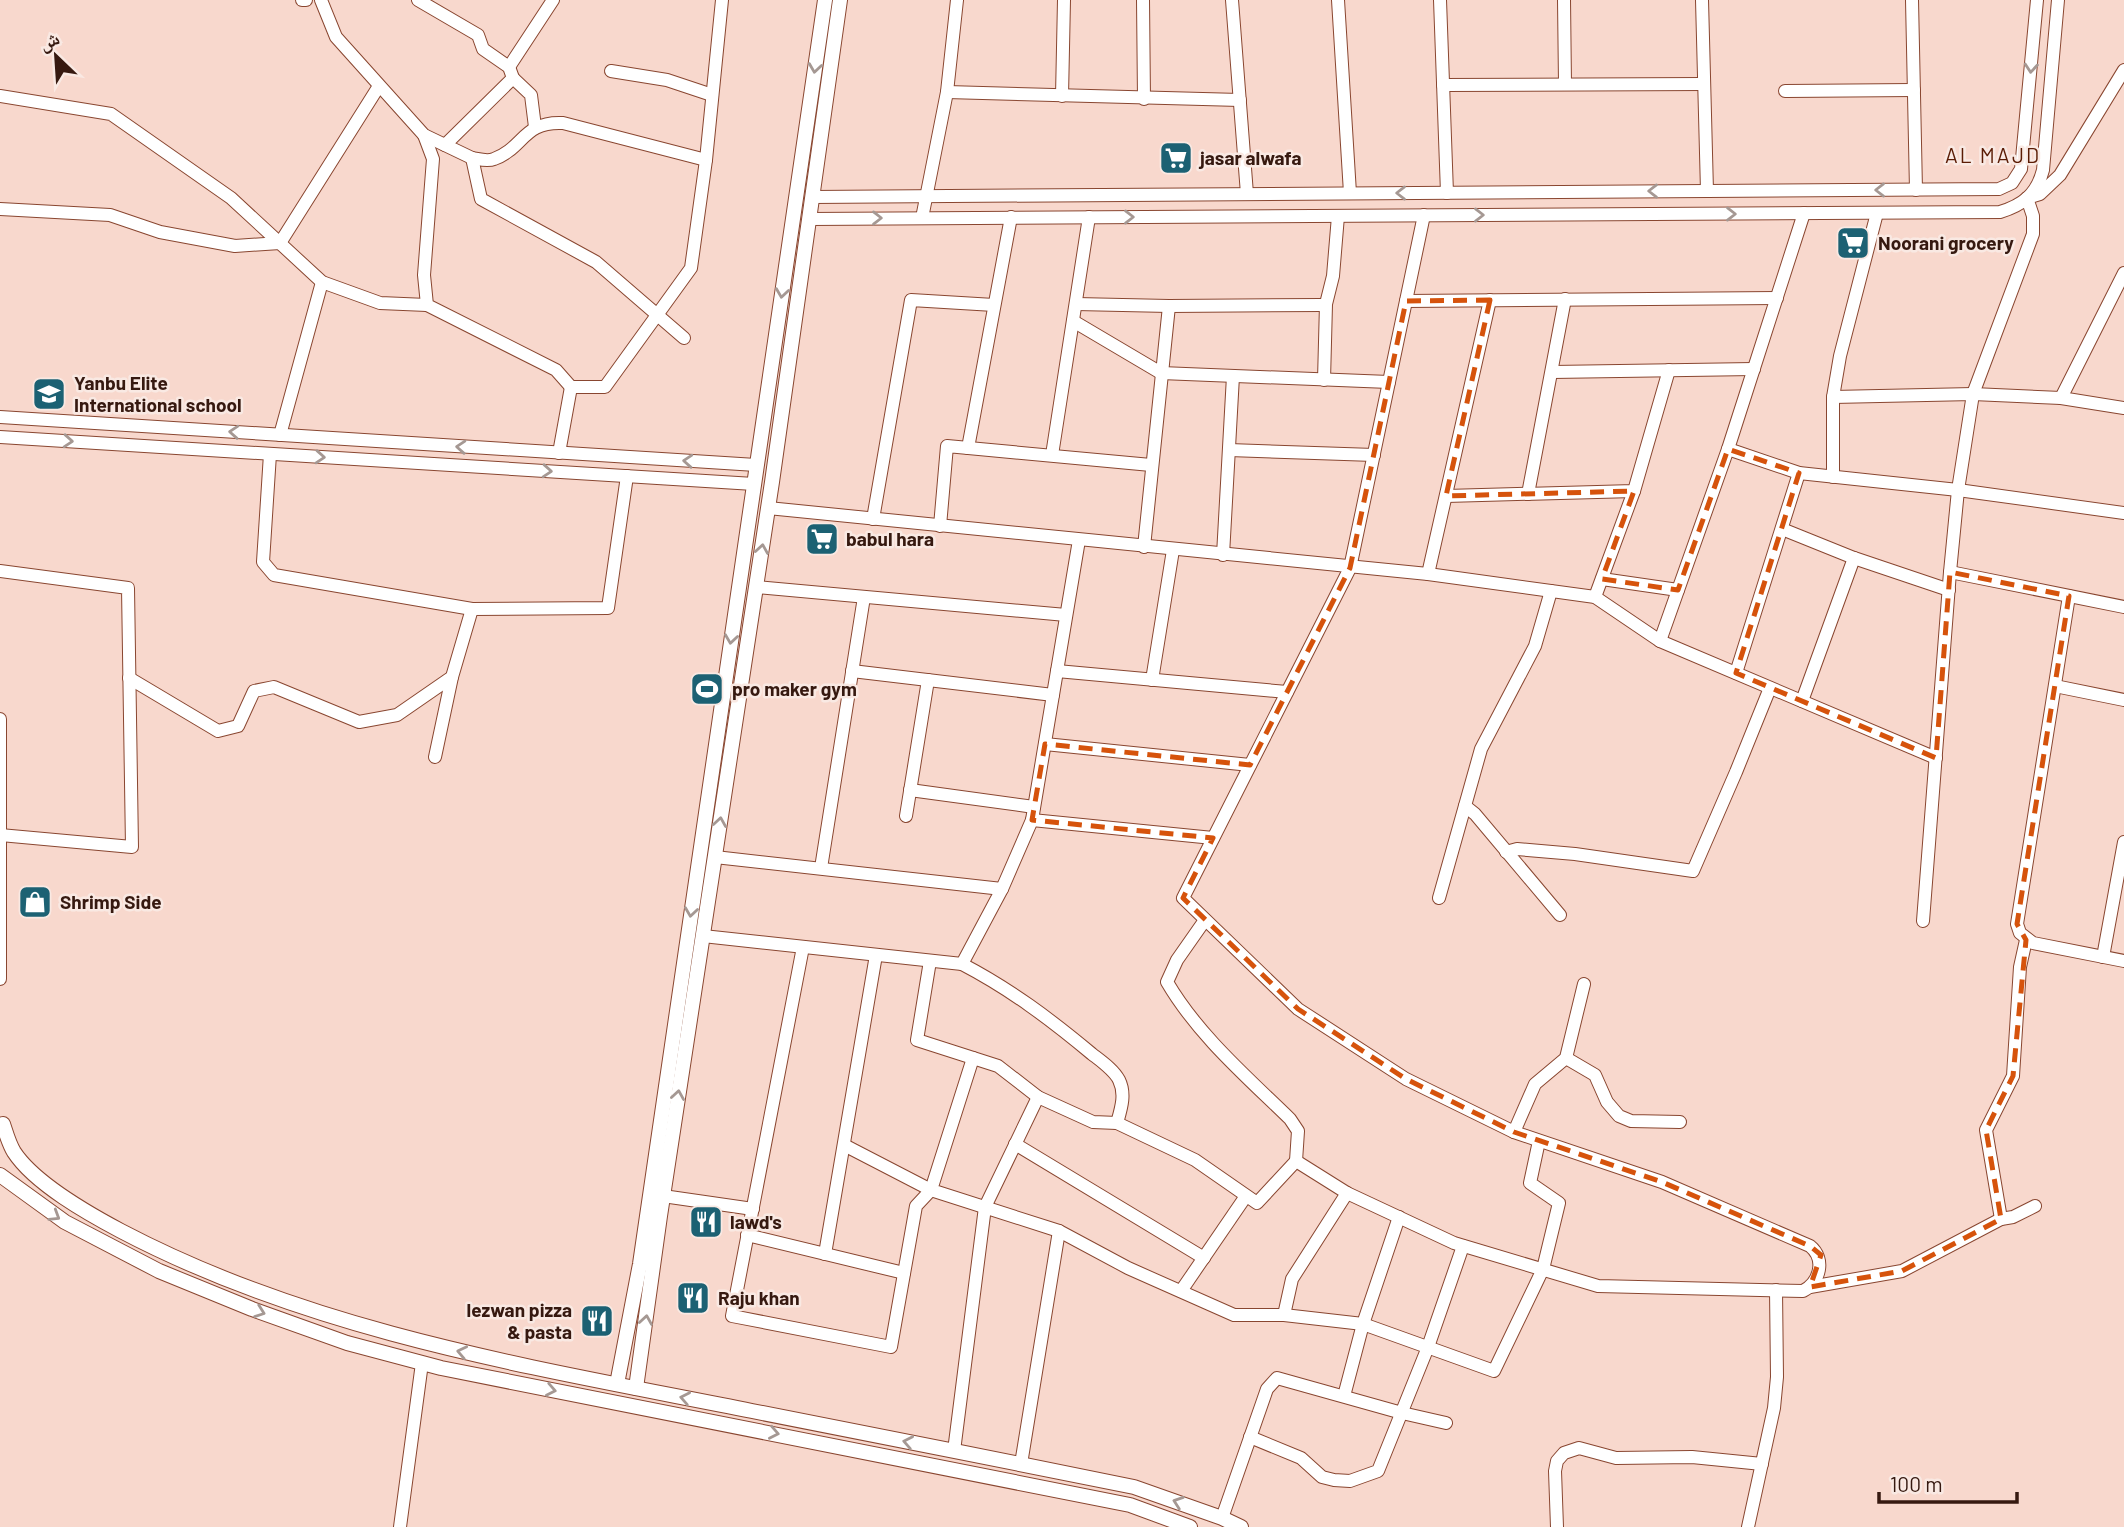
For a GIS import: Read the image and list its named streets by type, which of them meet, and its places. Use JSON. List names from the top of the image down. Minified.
{"districts":["AL MAJD"],"places":{"supermarket":["jasar alwafa","Noorani grocery","babul hara"],"school or university":["Yanbu Elite International school"],"sports":["pro maker gym"],"shop":["Shrimp Side"],"restaurant":["lawd's","Raju khan","lezwan pizza & pasta"]},"scale_bar":"100 m","north":"top left"}
